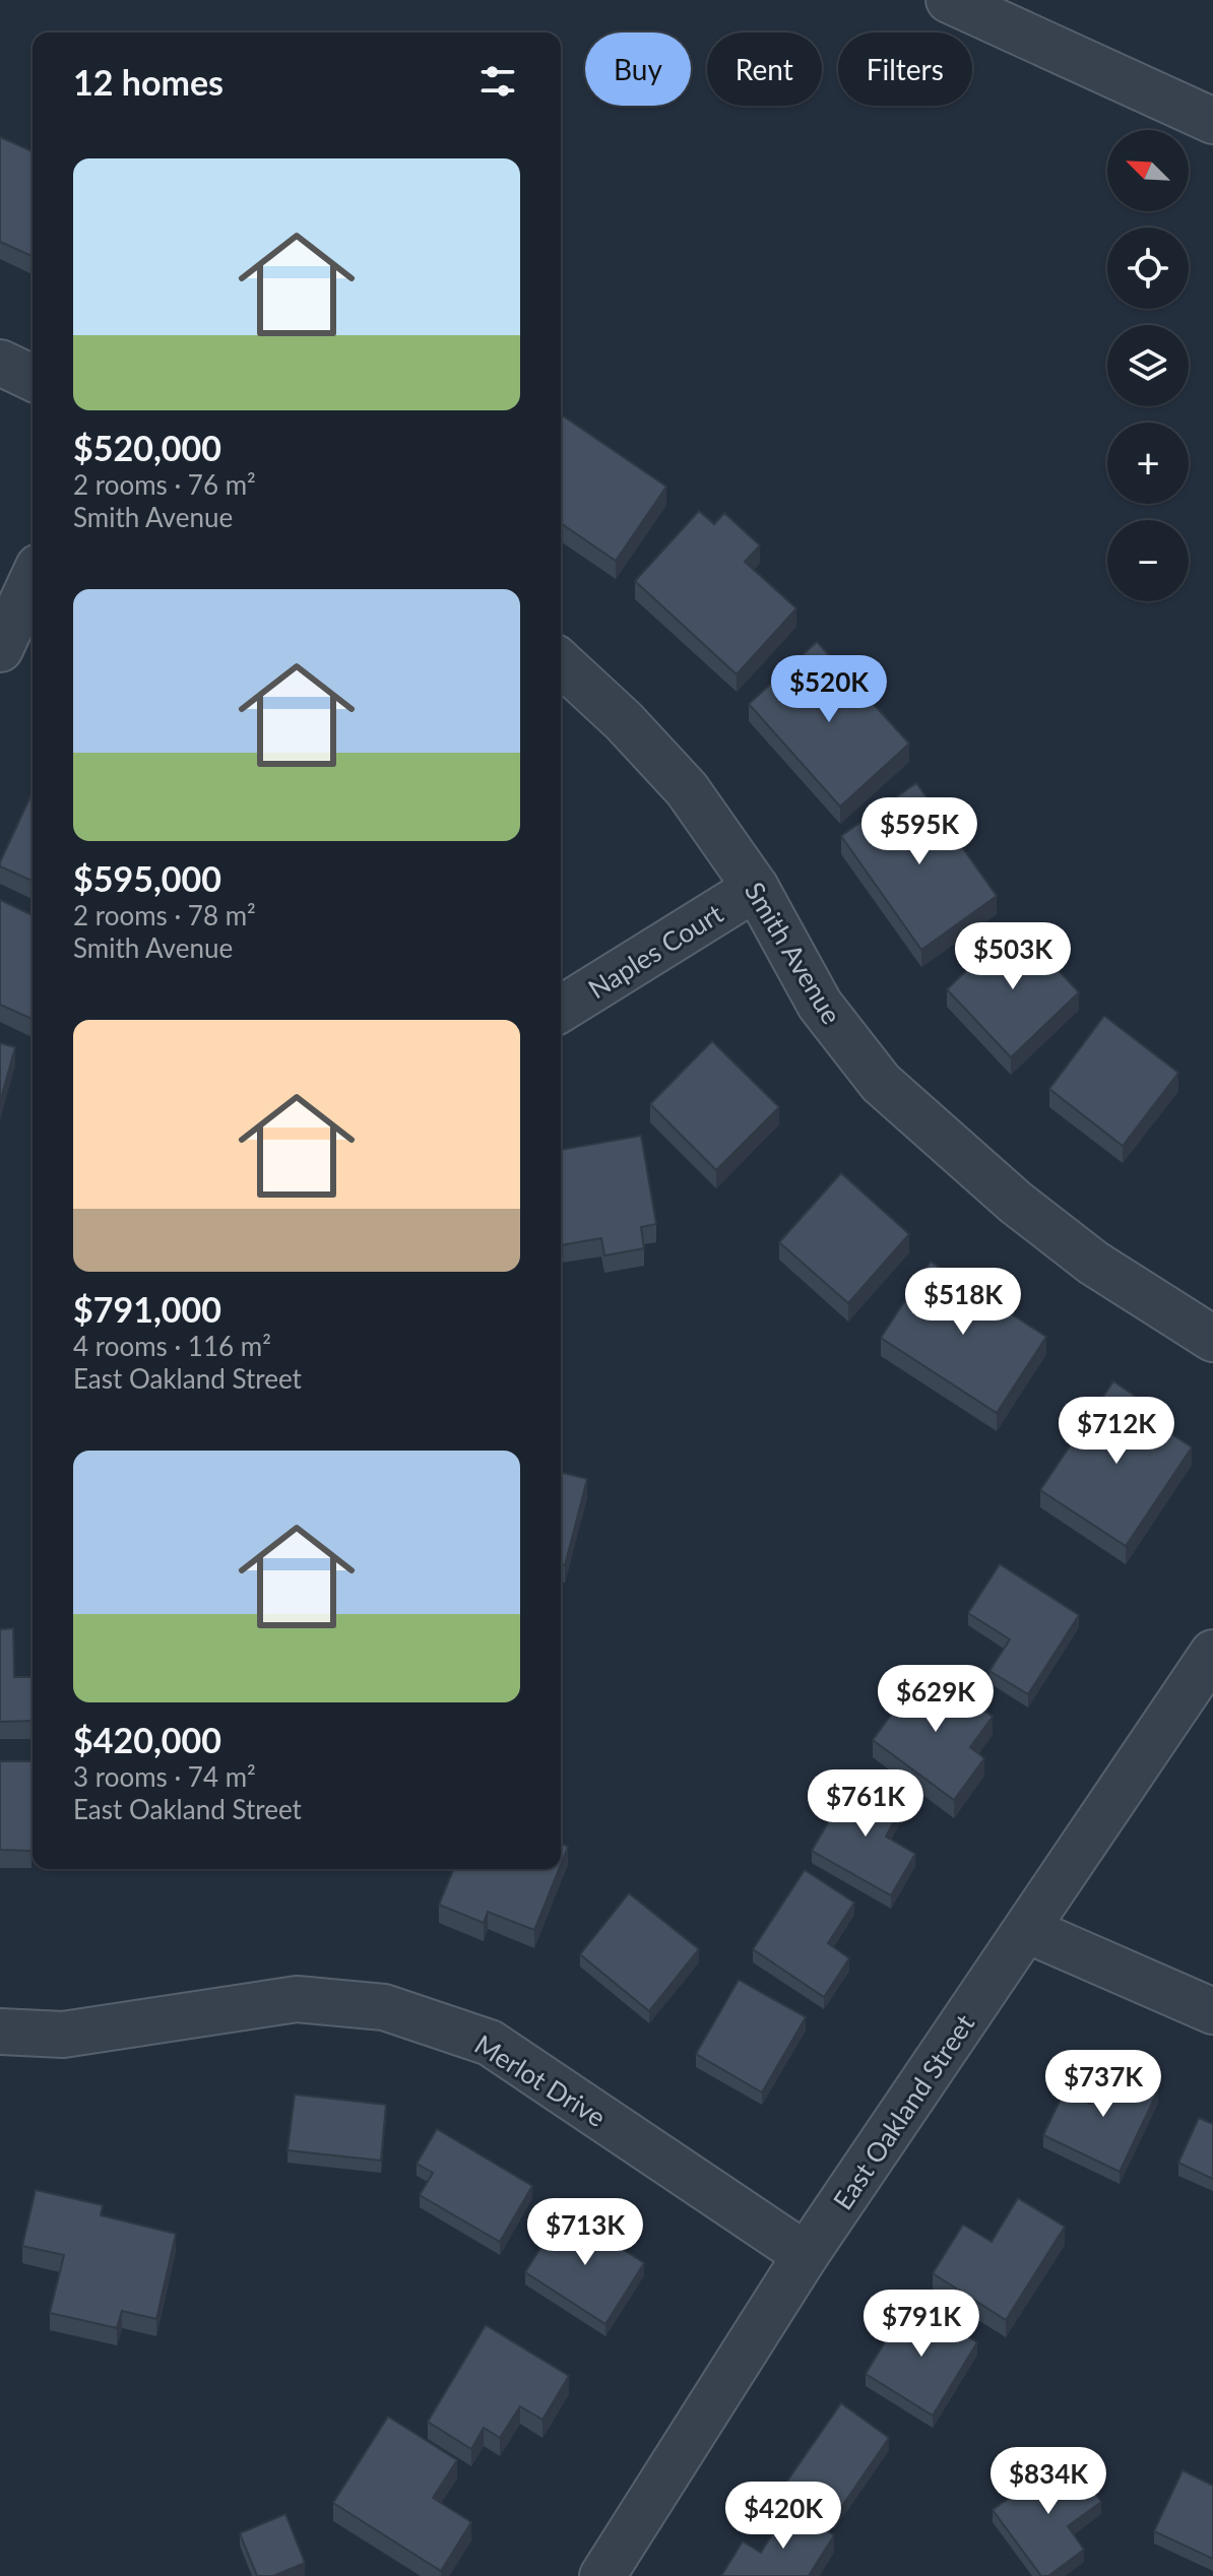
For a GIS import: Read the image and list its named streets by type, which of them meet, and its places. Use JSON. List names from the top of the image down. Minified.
{"streets":{"street":["Naples Court","Smith Avenue","Merlot Drive","East Oakland Street"]},"crossings":[["Naples Court","Smith Avenue"],["Merlot Drive","East Oakland Street"]],"north":"top left","page":{"chip":["Buy","Rent","Filters"],"heading":"12 homes","map_buttons":["+","−"],"list":[{"name":"$520,000","note":"2 rooms · 76 m² · Smith Avenue"},{"name":"$595,000","note":"2 rooms · 78 m² · Smith Avenue"},{"name":"$791,000","note":"4 rooms · 116 m² · East Oakland Street"},{"name":"$420,000","note":"3 rooms · 74 m² · East Oakland Street"}],"price":["$520K","$595K","$503K","$518K","$712K","$629K","$761K","$737K","$713K","$791K","$834K","$420K"]}}
